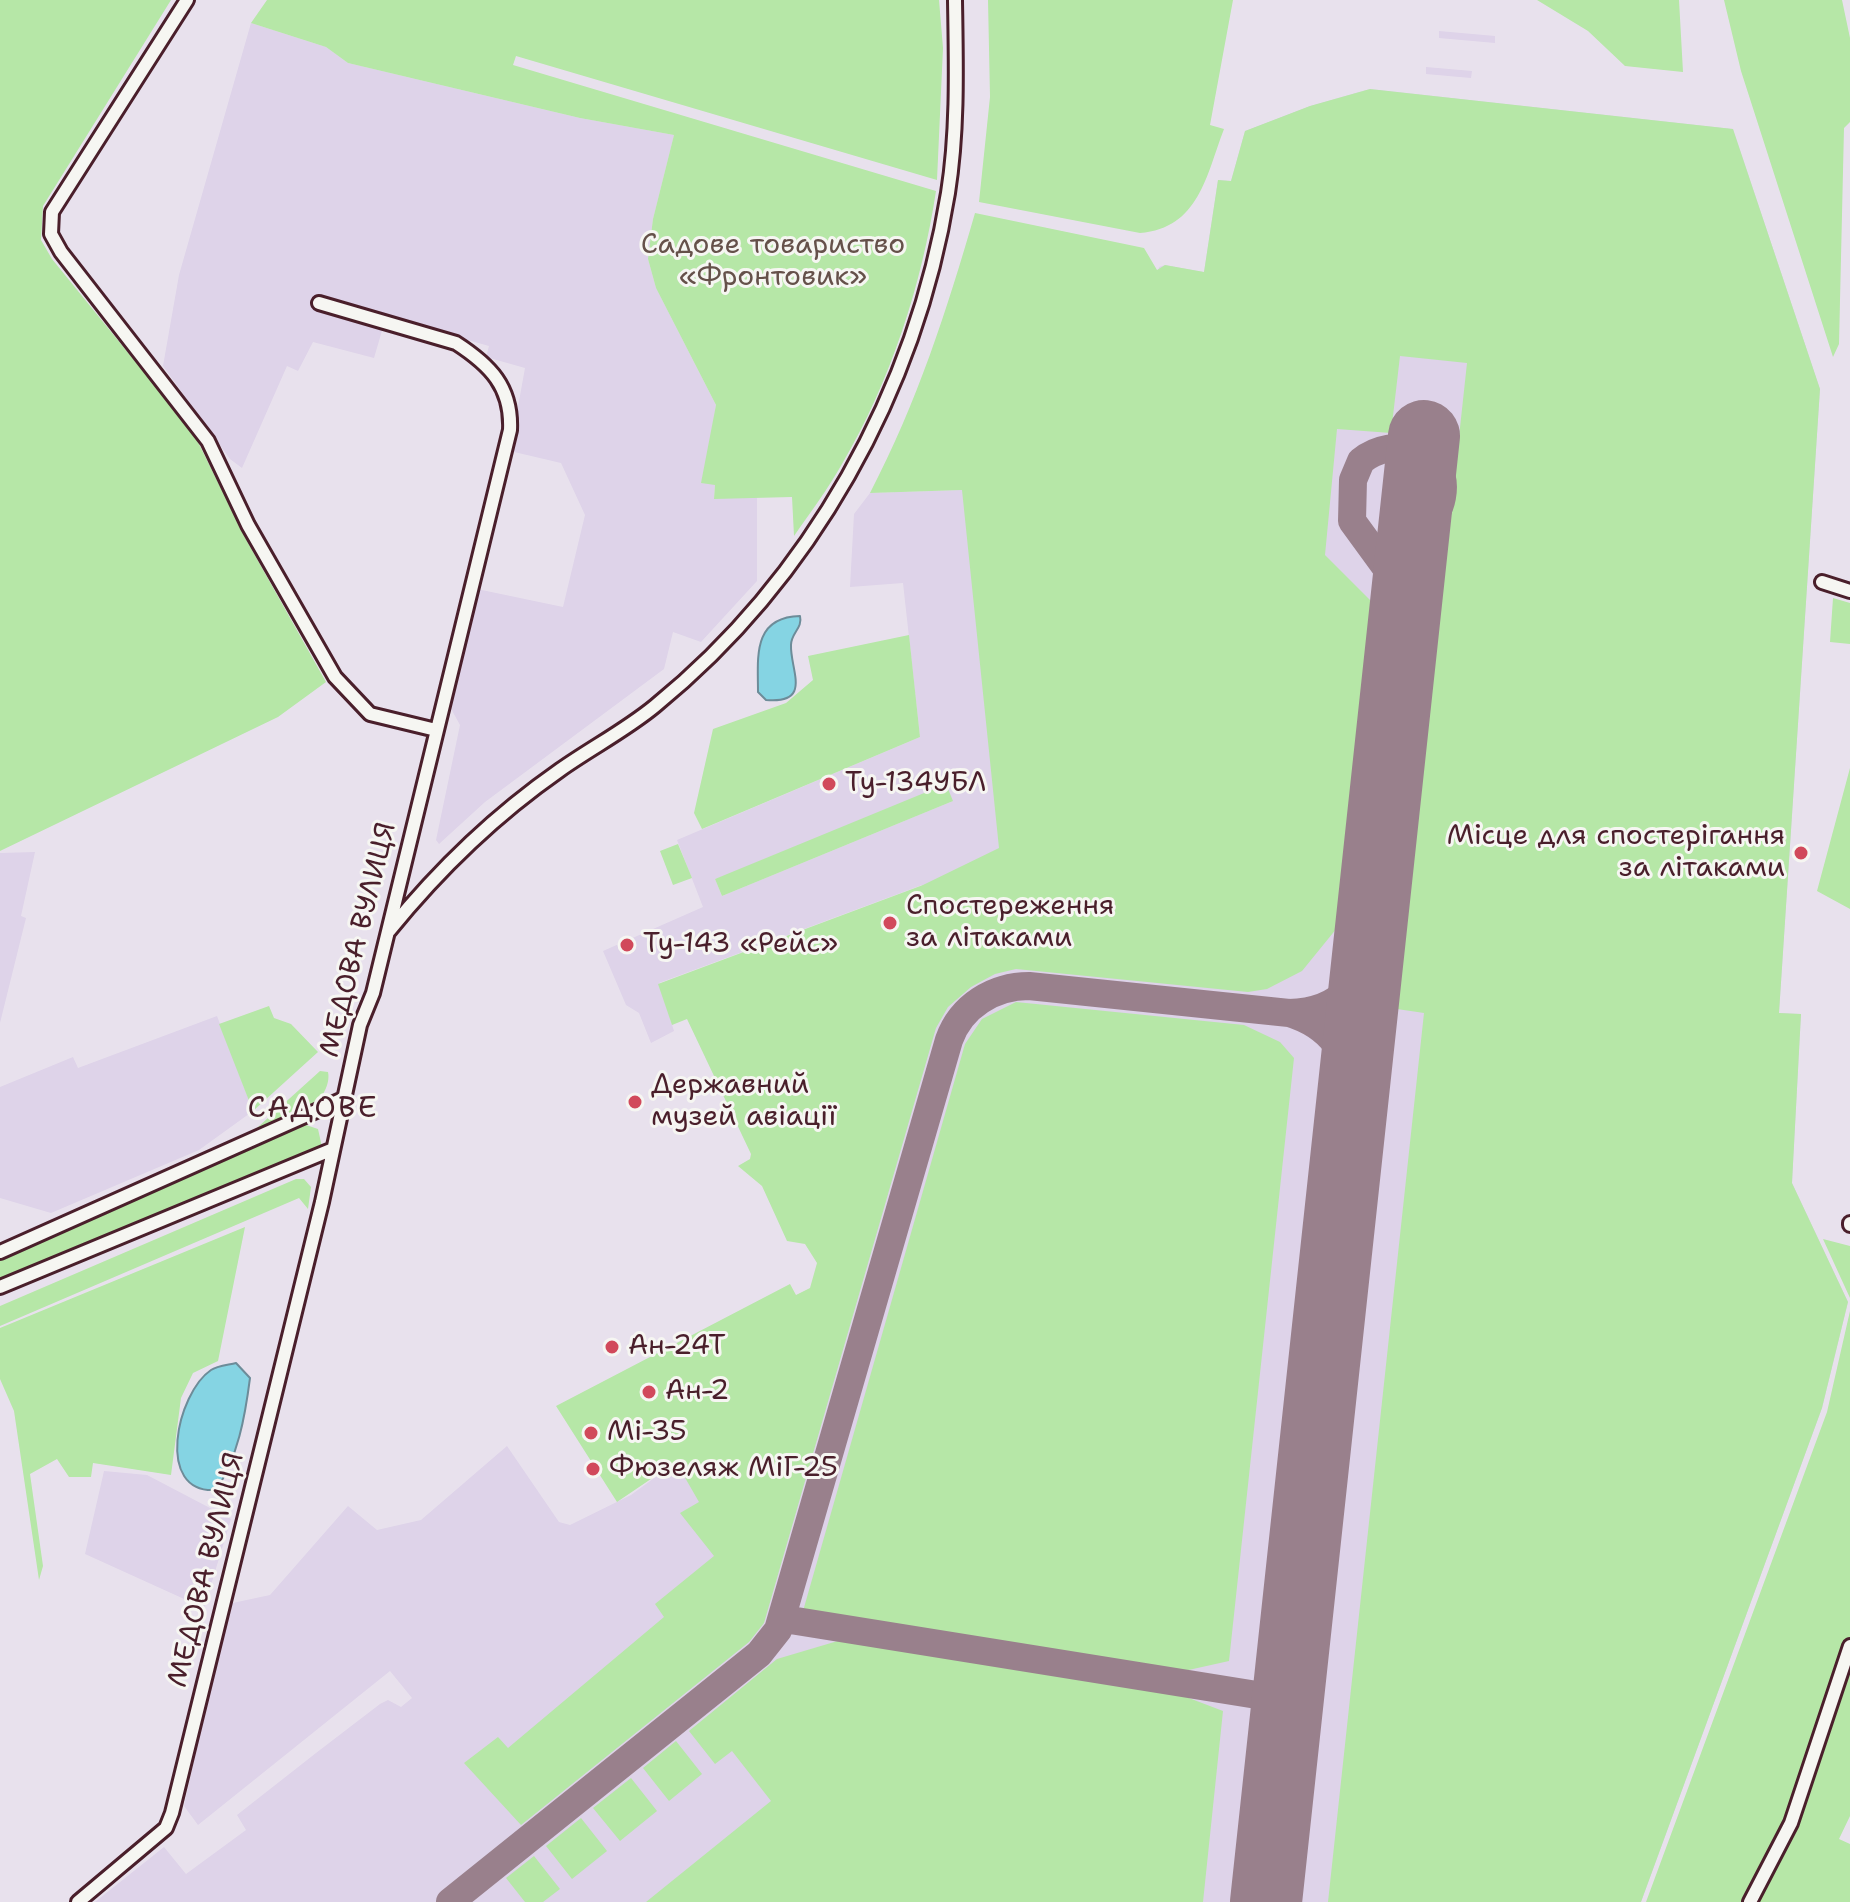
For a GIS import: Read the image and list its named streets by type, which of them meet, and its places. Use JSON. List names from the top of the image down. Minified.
{"streets":{"street":["МЕДОВА ВУЛИЦЯ"]},"districts":["САДОВЕ"],"parks":["Садове товариство «Фронтовик»"],"places":["Ту-134УБЛ","Місце для спостерігання за літаками","Спостереження за літаками","Ту-143 «Рейс»","Державний музей авіації","Ан-24Т","Ан-2","Мі-35","Фюзеляж МіГ-25"]}
